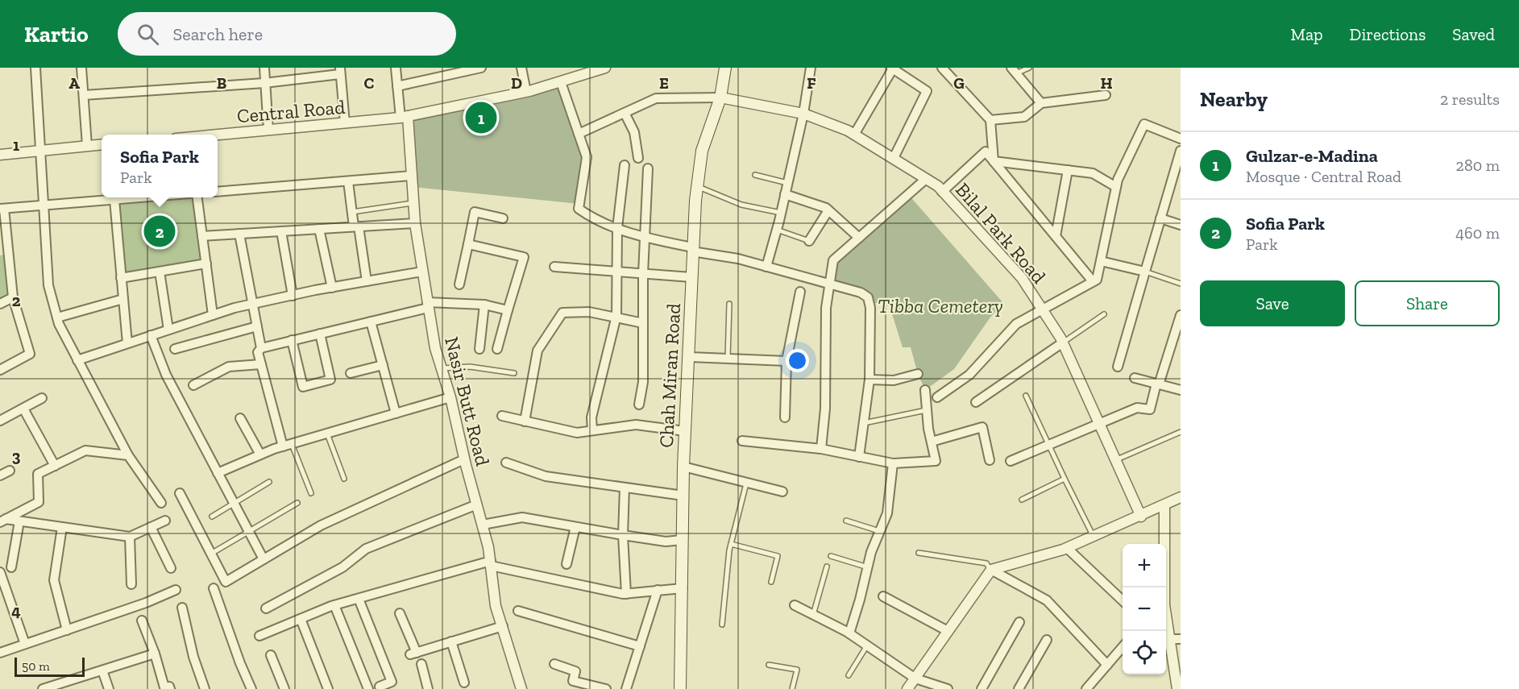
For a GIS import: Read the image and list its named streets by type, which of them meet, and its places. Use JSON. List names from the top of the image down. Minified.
{"streets":{"main road":["Chah Miran Road"],"street":["Central Road","Bilal Park Road","Nasir Butt Road"]},"crossings":[["Central Road","Nasir Butt Road"],["Bilal Park Road","Chah Miran Road"]],"parks":["Tibba Cemetery"],"scale_bar":"50 m","page":{"header":"Kartio","search":"Search here","nav":["Map","Directions","Saved"],"heading":["Nearby","2 results"],"pins":["1","2"],"list":[{"mark":"1","name":"Gulzar-e-Madina","note":"Mosque · Central Road","value":"280 m"},{"mark":"2","name":"Sofia Park","note":"Park","value":"460 m"}],"popup":["Sofia Park","Park"],"buttons":["Save","Share"],"map_buttons":["+","−"],"scale":"50 m"},"grid":{"columns":["A","B","C","D","E","F","G","H"],"rows":["1","2","3","4"]}}
